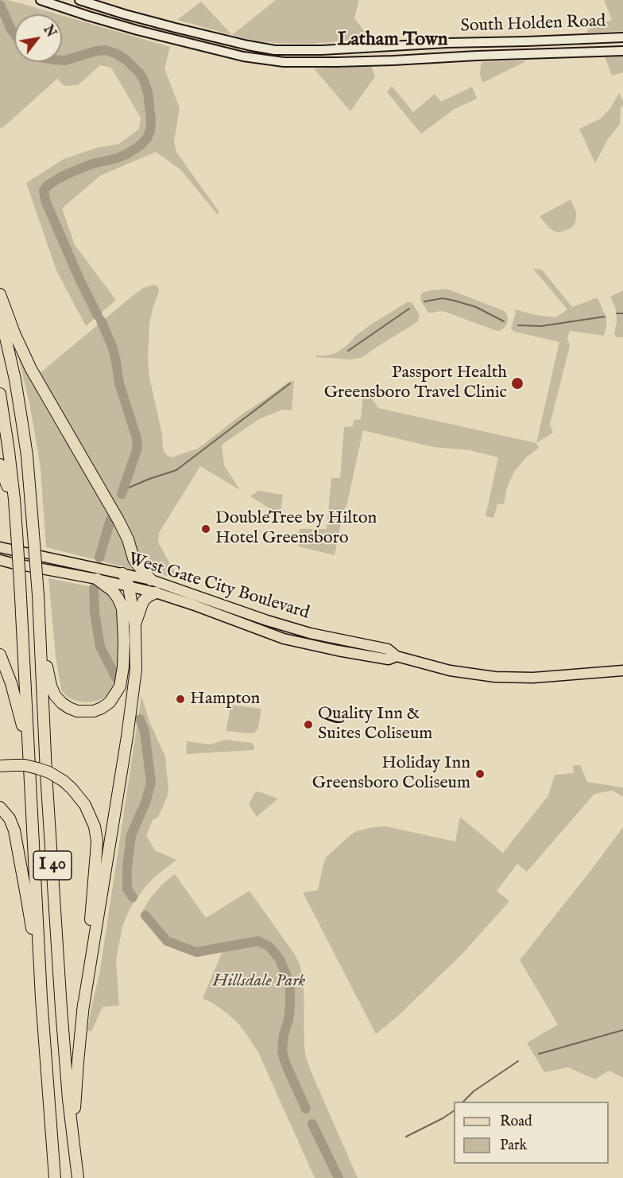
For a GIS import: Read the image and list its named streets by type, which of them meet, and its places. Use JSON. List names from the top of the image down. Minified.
{"streets":{"highway":["I 40"],"main road":["South Holden Road","West Gate City Boulevard"]},"districts":["Latham Town"],"parks":["Hillsdale Park"],"places":["Passport Health Greensboro Travel Clinic","DoubleTree by Hilton Hotel Greensboro","Hampton","Quality Inn & Suites Coliseum","Holiday Inn Greensboro Coliseum"],"legend":["Road","Park"],"north":"top right"}
